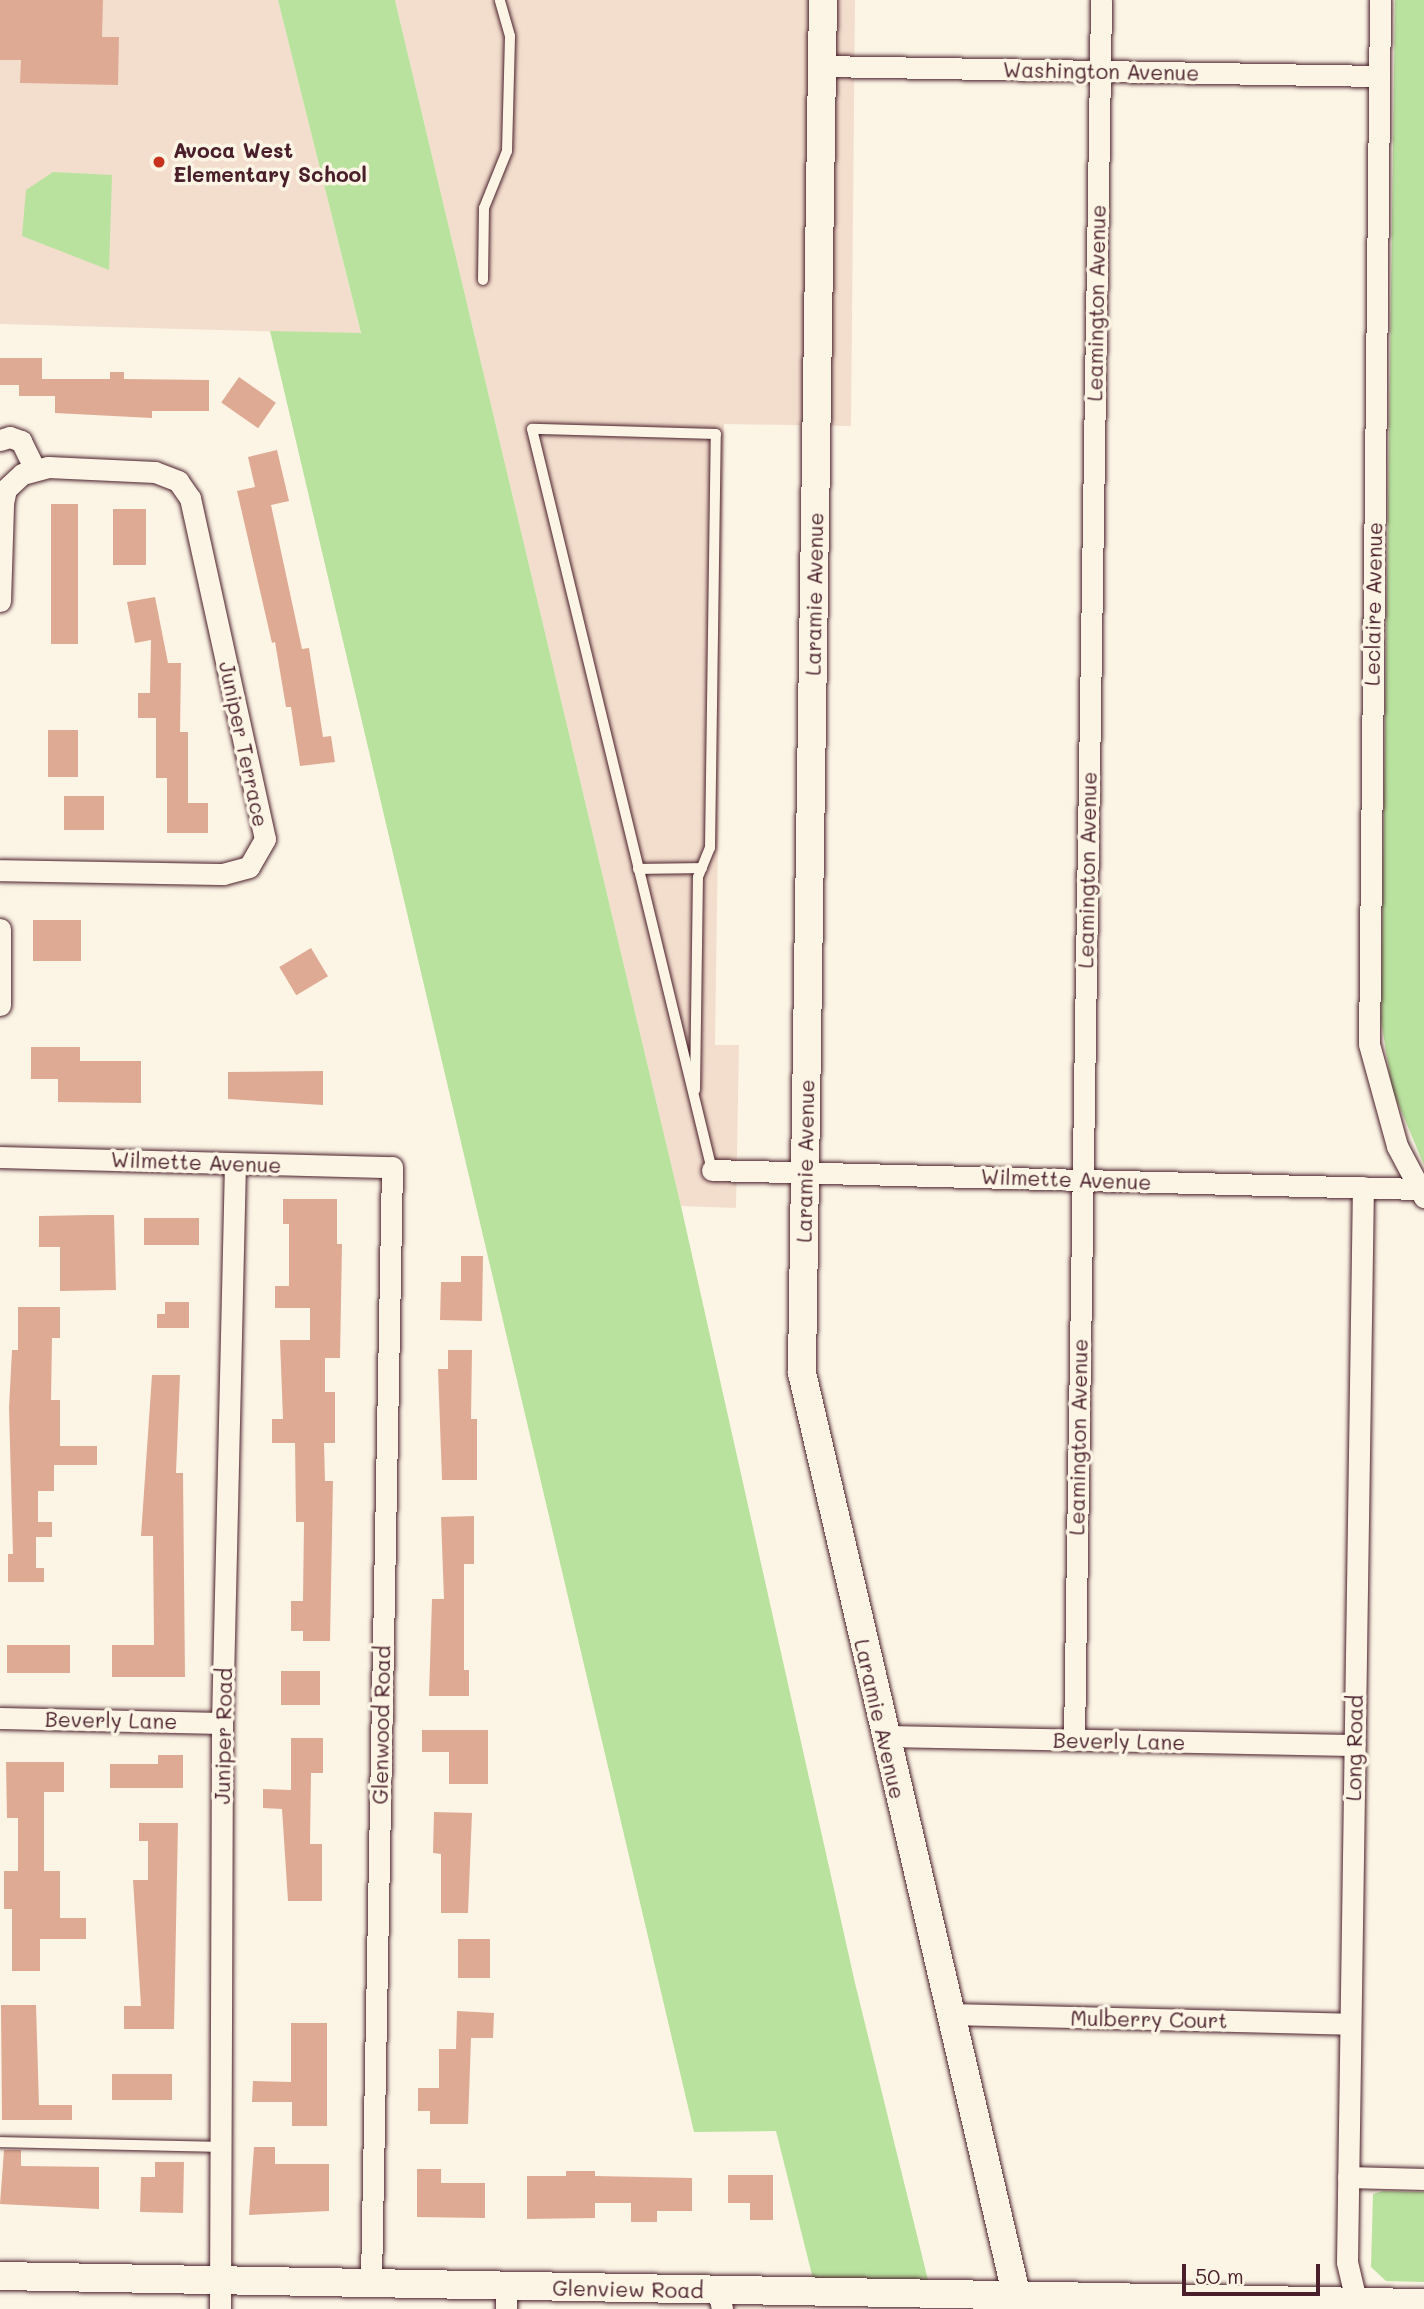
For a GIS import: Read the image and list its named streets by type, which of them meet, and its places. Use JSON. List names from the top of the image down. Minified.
{"streets":{"street":["Washington Avenue","Leamington Avenue","Laramie Avenue","Leclaire Avenue","Juniper Terrace","Wilmette Avenue","Beverly Lane","Glenwood Road","Juniper Road","Long Road","Mulberry Court","Glenview Road"]},"crossings":[["Washington Avenue","Leamington Avenue"],["Washington Avenue","Laramie Avenue"],["Washington Avenue","Leclaire Avenue"],["Leamington Avenue","Wilmette Avenue"],["Leamington Avenue","Beverly Lane"],["Laramie Avenue","Wilmette Avenue"],["Laramie Avenue","Beverly Lane"],["Laramie Avenue","Mulberry Court"],["Laramie Avenue","Glenview Road"],["Leclaire Avenue","Wilmette Avenue"],["Wilmette Avenue","Glenwood Road"],["Wilmette Avenue","Juniper Road"],["Wilmette Avenue","Long Road"],["Beverly Lane","Juniper Road"],["Beverly Lane","Long Road"],["Glenwood Road","Glenview Road"],["Juniper Road","Glenview Road"],["Long Road","Mulberry Court"],["Long Road","Glenview Road"]],"places":["Avoca West Elementary School"],"scale_bar":"50 m"}
